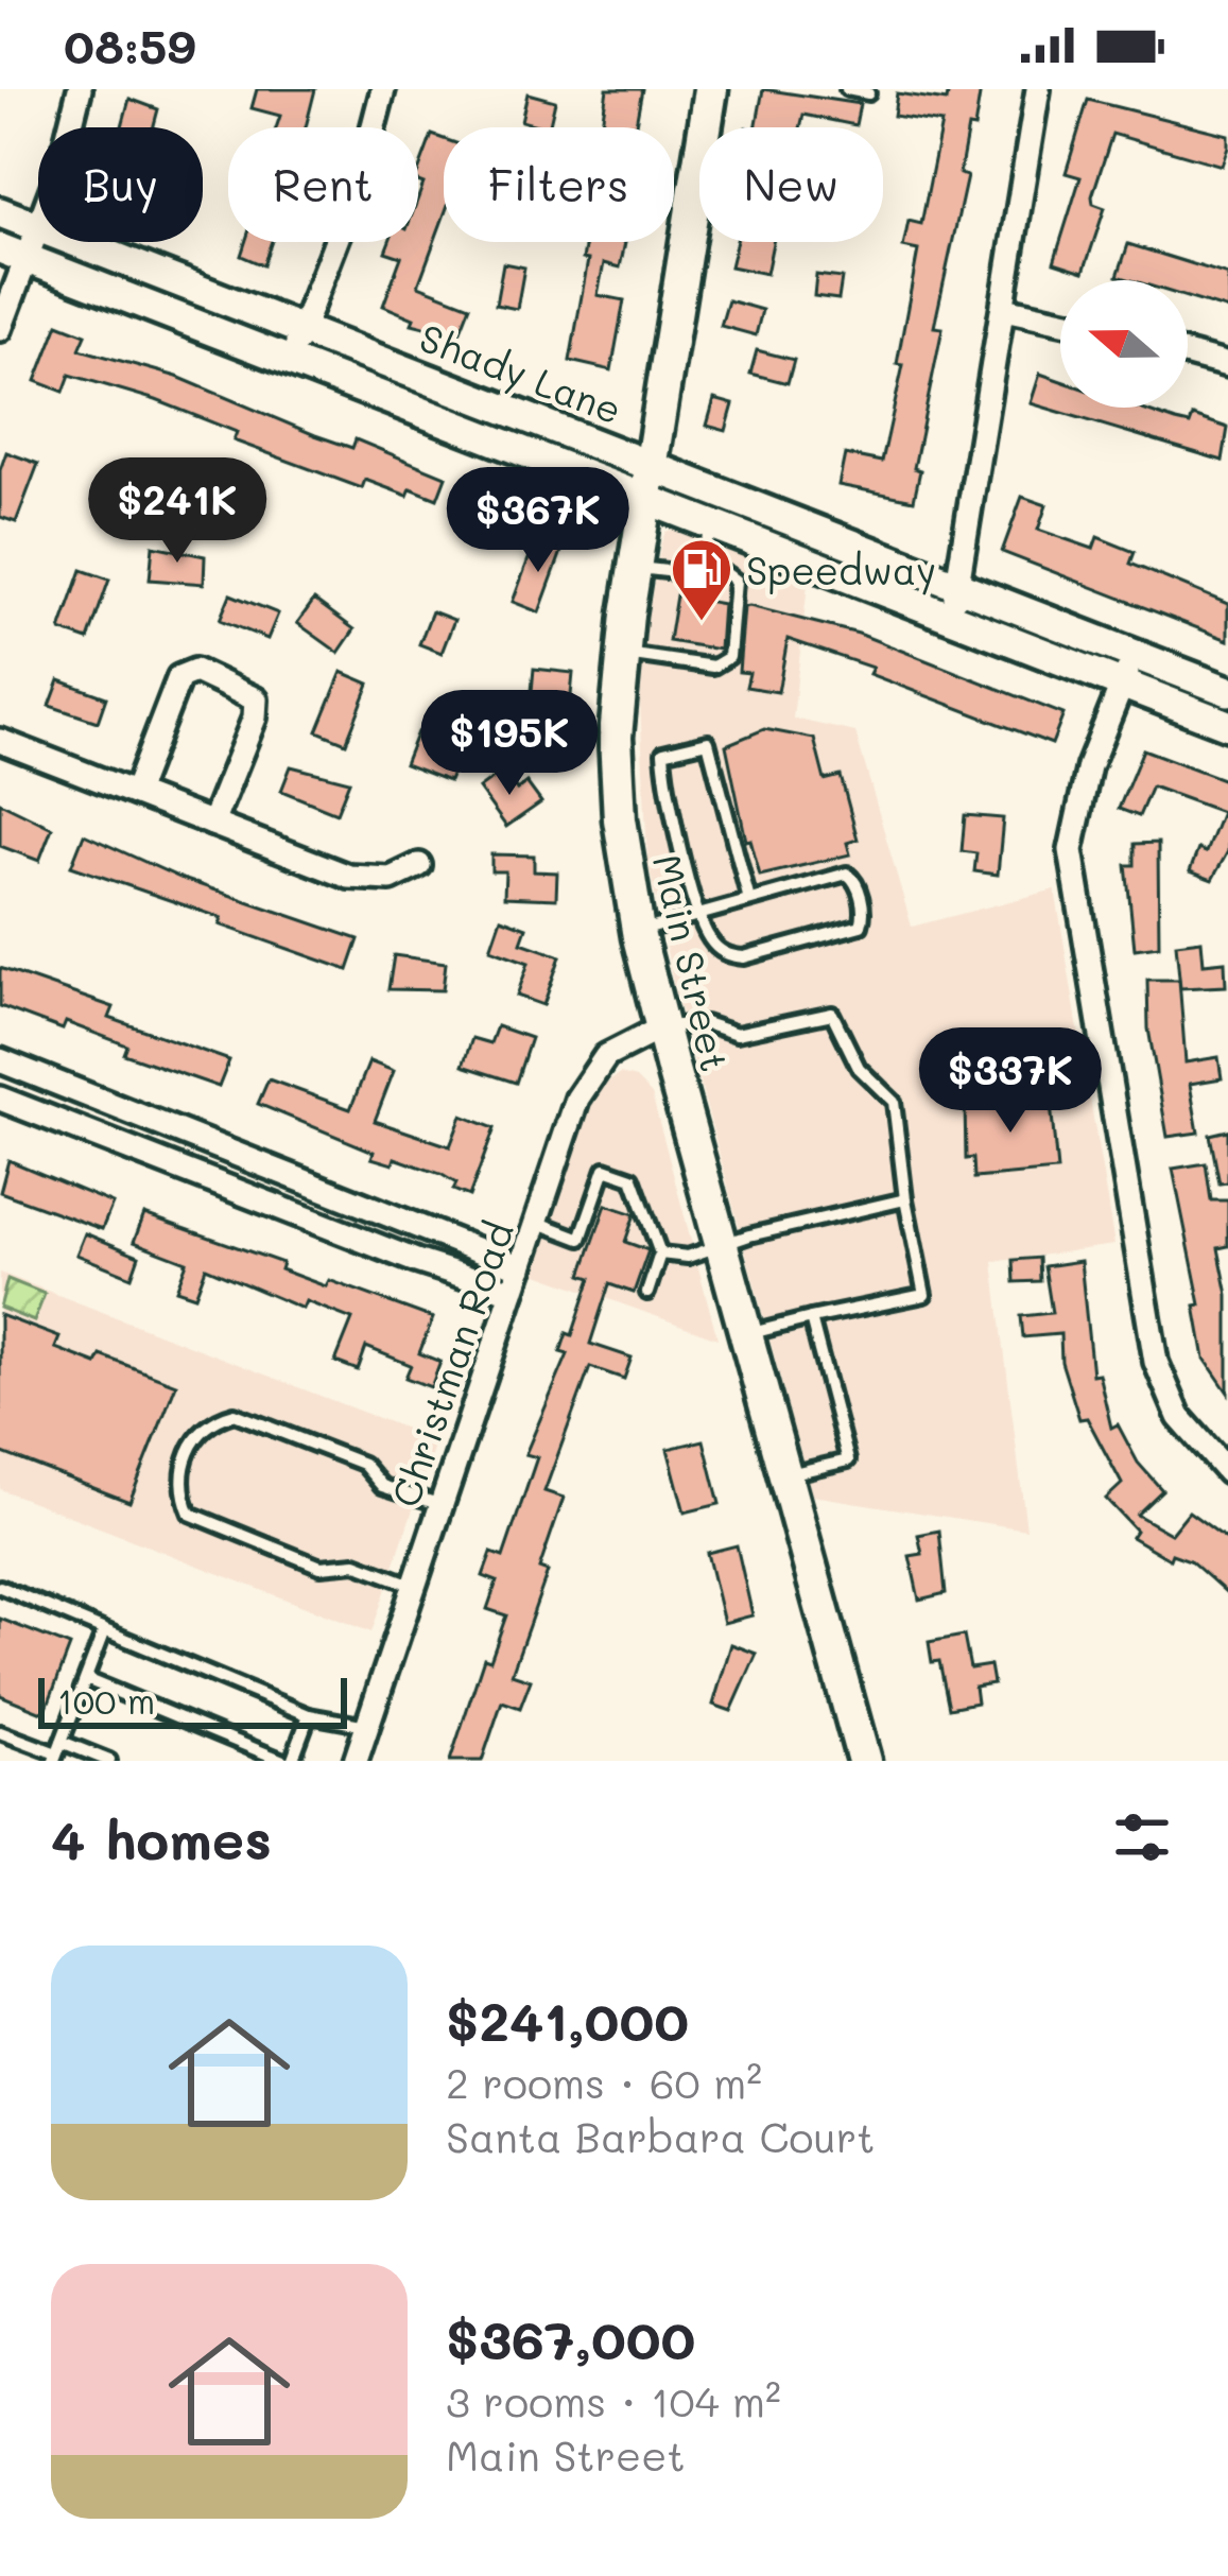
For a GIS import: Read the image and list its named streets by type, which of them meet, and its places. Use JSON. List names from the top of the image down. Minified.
{"streets":{"main road":["Main Street"],"street":["Shady Lane","Christman Road"]},"crossings":[["Shady Lane","Main Street"],["Main Street","Christman Road"]],"places":{"fuel station":["Speedway"]},"scale_bar":"100 m","north":"left","page":{"status":"08:59","chip":["Buy","Rent","Filters","New"],"price":["$241K","$367K","$195K","$337K"],"scale":"100 m","heading":"4 homes","list":[{"name":"$241,000","note":"2 rooms · 60 m² · Santa Barbara Court"},{"name":"$367,000","note":"3 rooms · 104 m² · Main Street"}]}}
